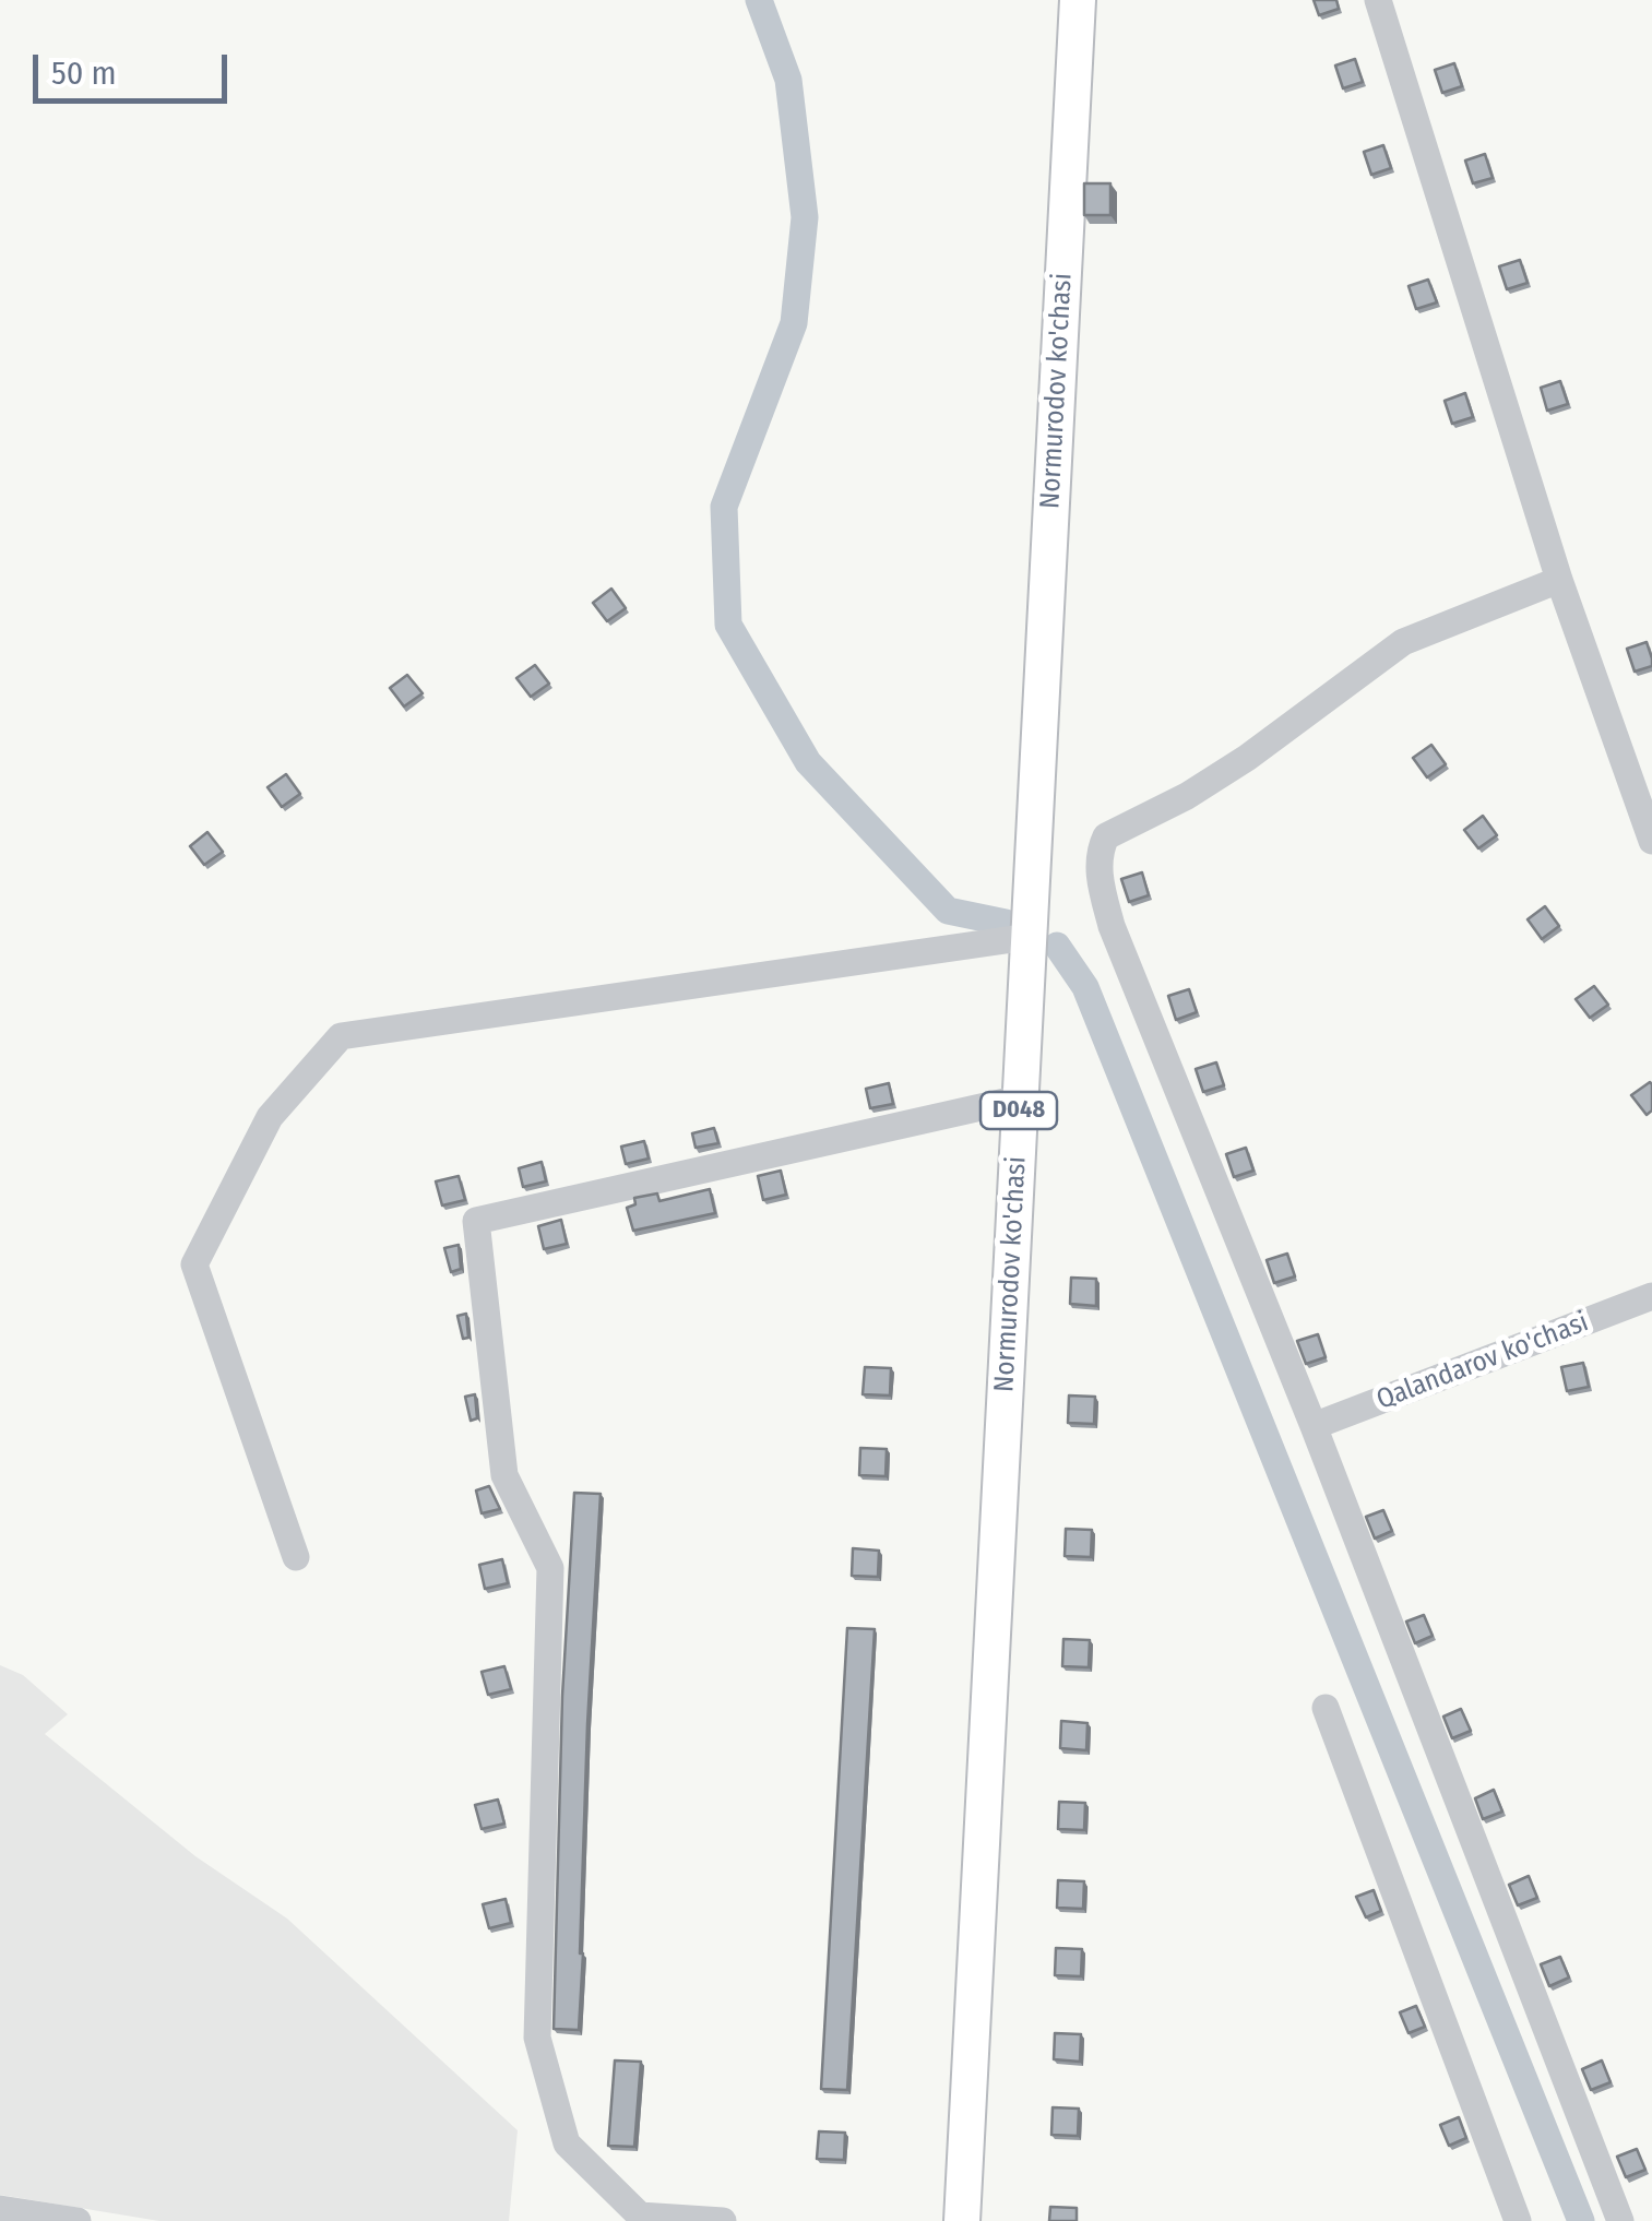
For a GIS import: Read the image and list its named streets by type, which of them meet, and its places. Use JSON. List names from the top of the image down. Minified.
{"streets":{"main road":["Normurodov ko'chasi","D048"],"street":["Qalandarov ko'chasi"]},"scale_bar":"50 m"}
